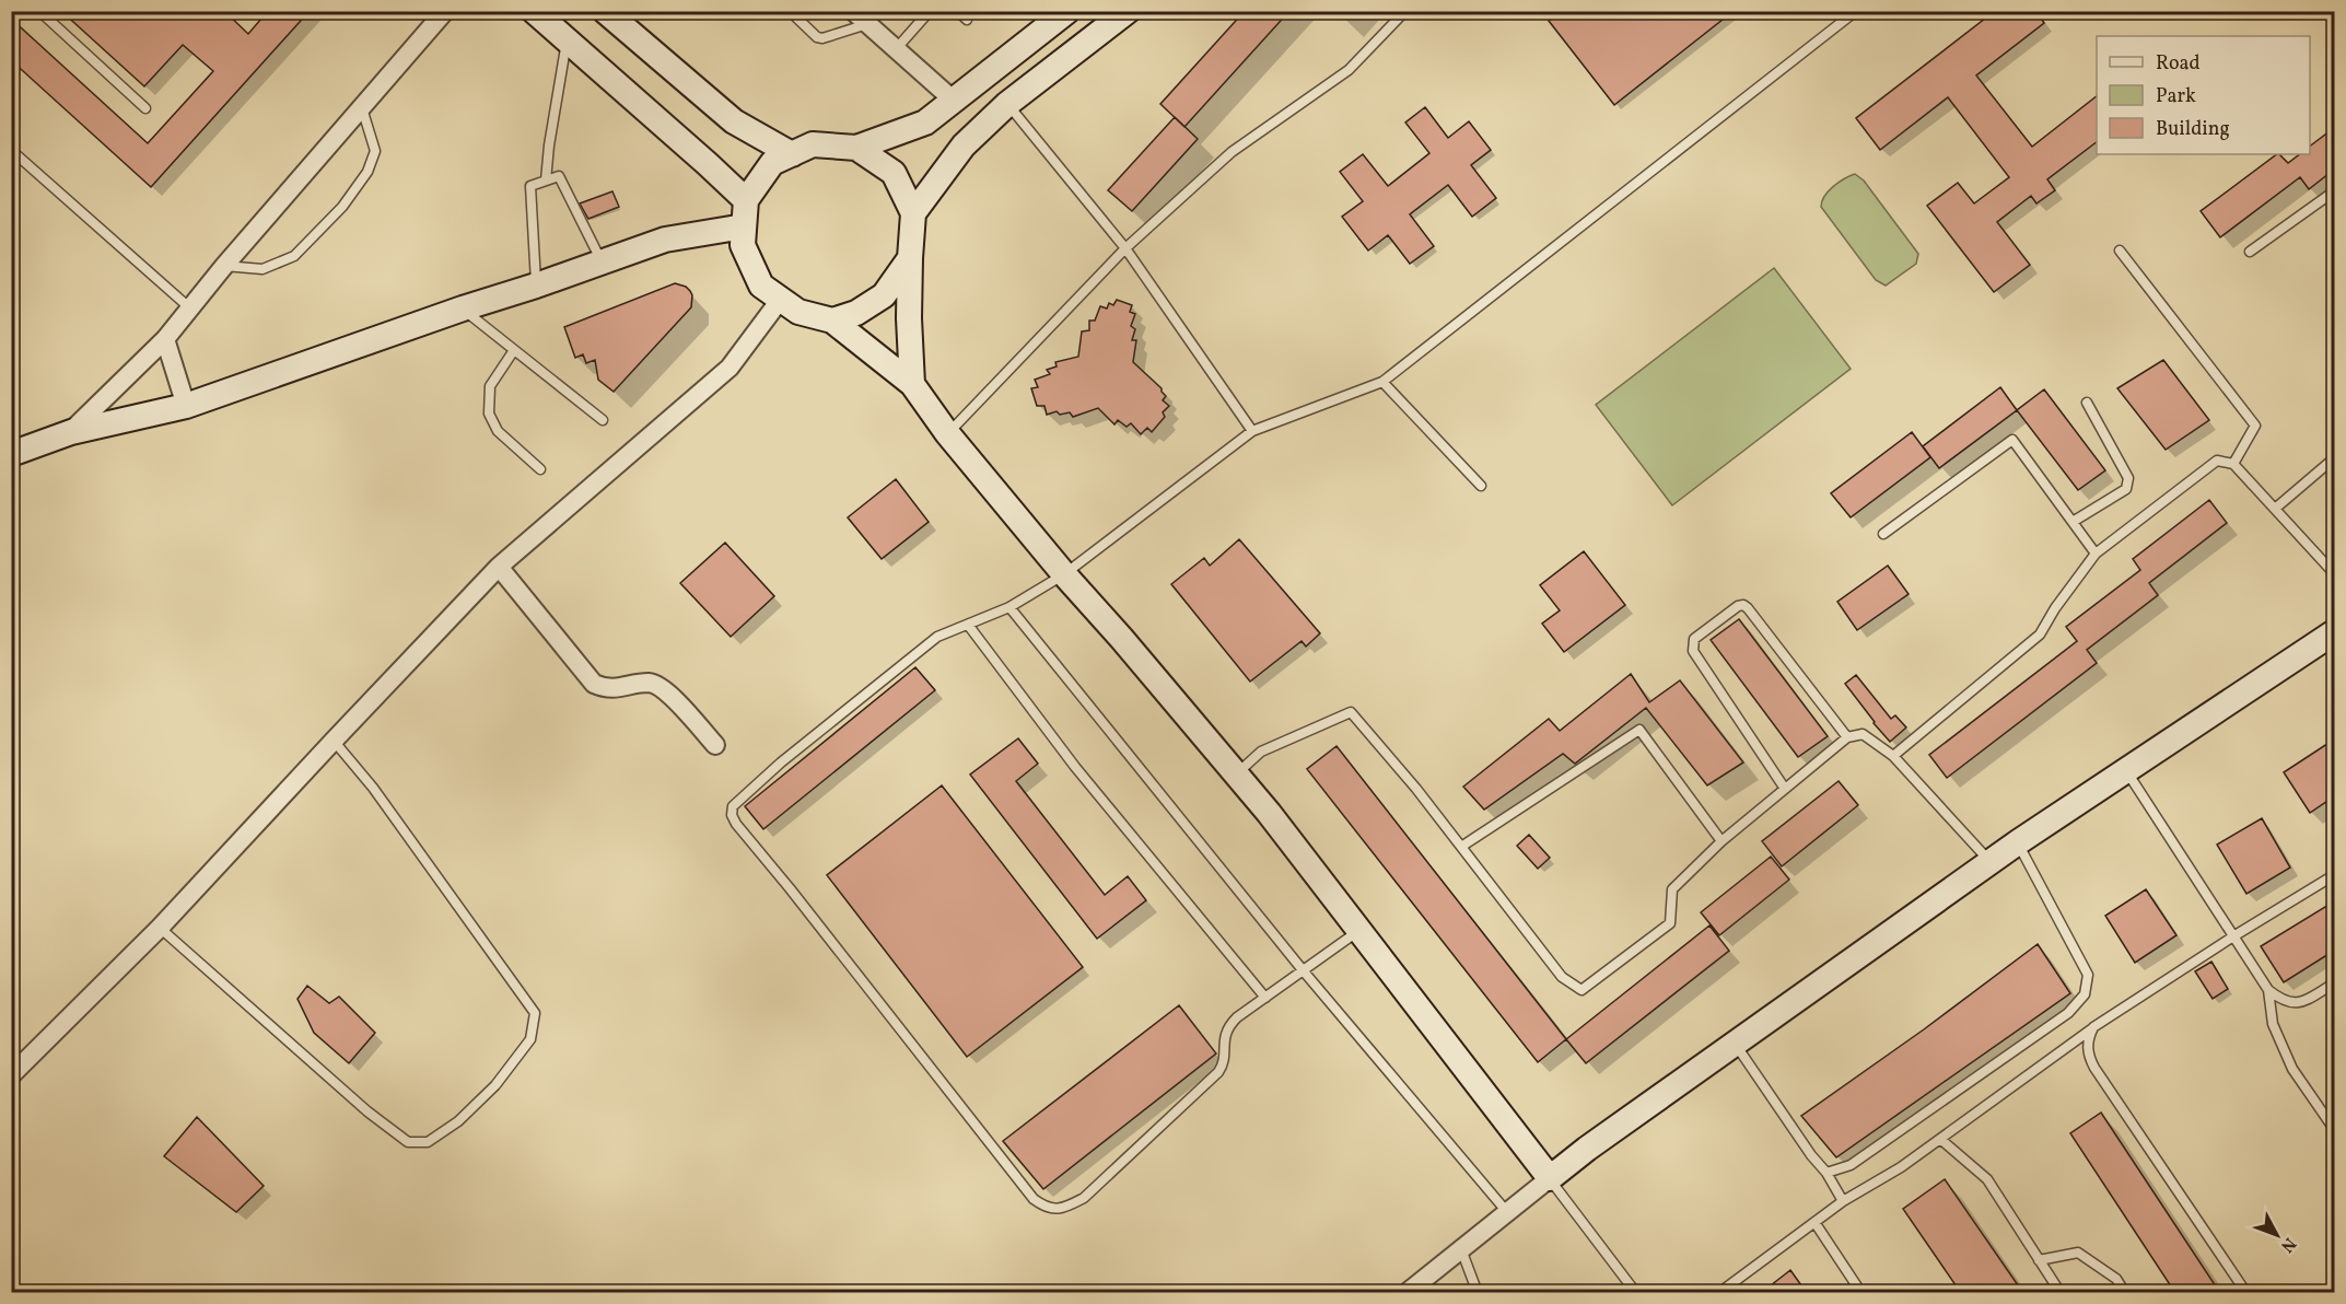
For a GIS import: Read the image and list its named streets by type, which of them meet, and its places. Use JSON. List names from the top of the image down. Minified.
{"legend":["Road","Park","Building"],"north":"bottom right"}
